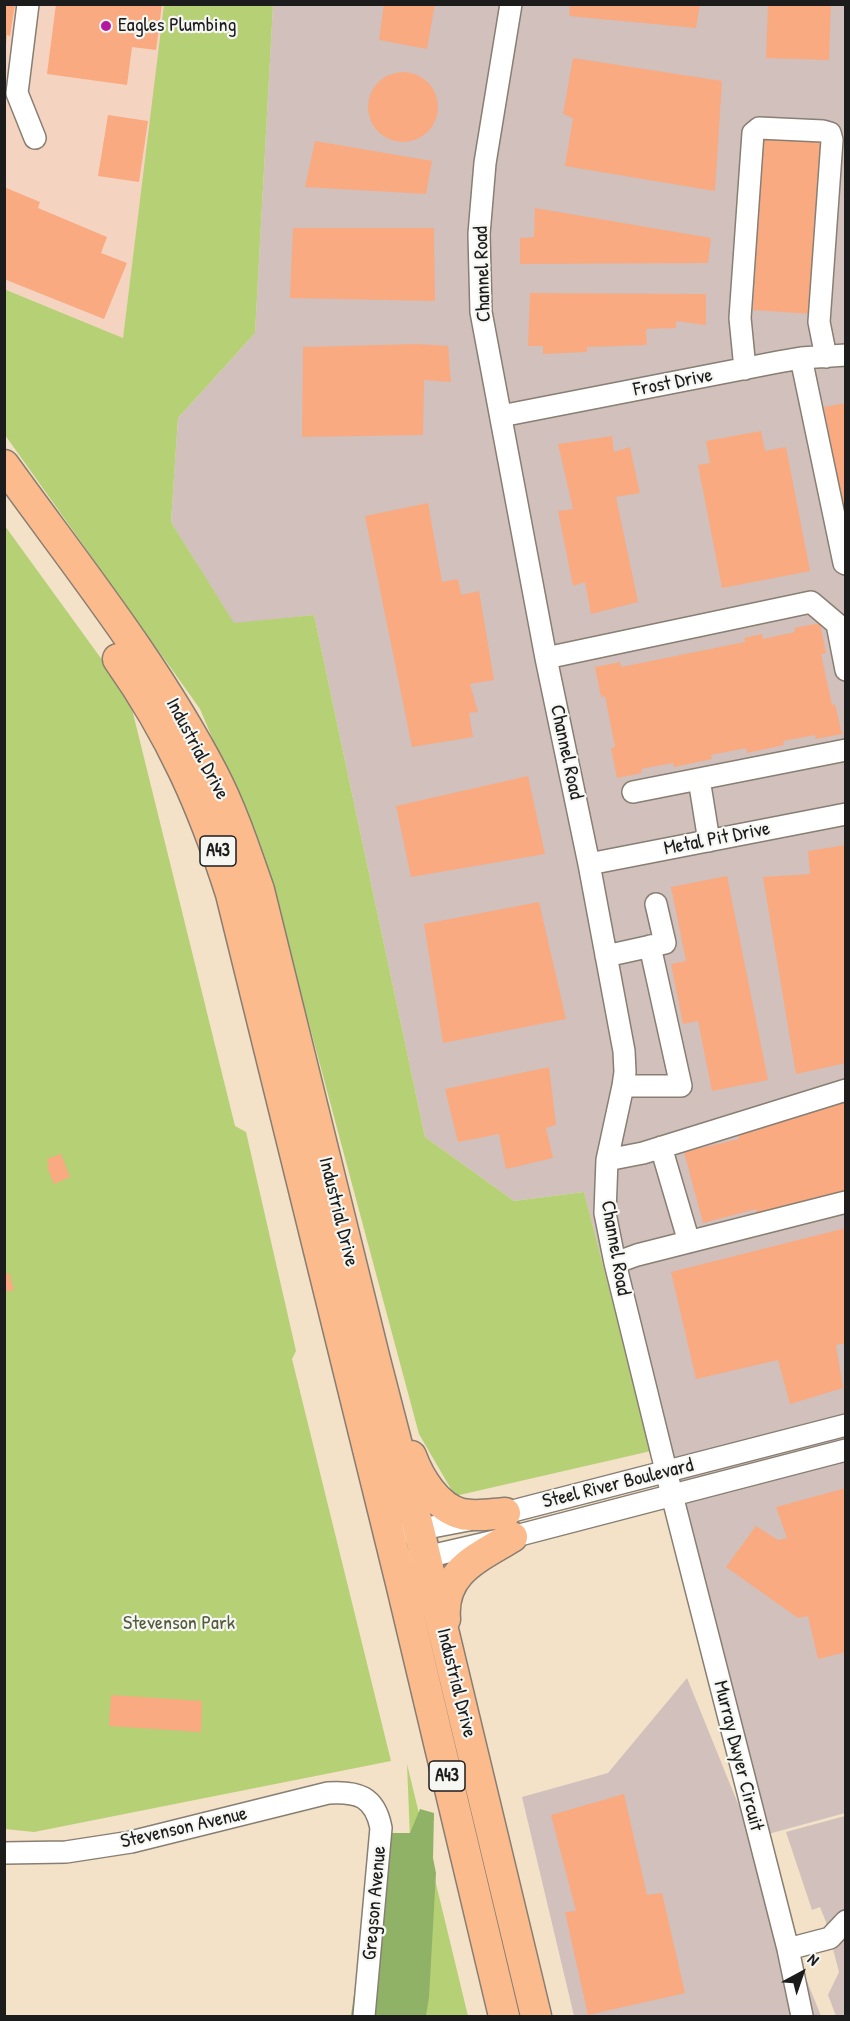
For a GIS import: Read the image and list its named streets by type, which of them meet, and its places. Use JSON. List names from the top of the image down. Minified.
{"streets":{"highway":["Industrial Drive","A43"],"street":["Channel Road","Frost Drive","Metal Pit Drive","Steel River Boulevard","Murray Dwyer Circuit","Stevenson Avenue","Gregson Avenue"]},"crossings":[["Channel Road","Frost Drive"],["Channel Road","Metal Pit Drive"],["Channel Road","Steel River Boulevard"],["Channel Road","Murray Dwyer Circuit"],["Industrial Drive","Steel River Boulevard"],["Steel River Boulevard","Murray Dwyer Circuit"],["Stevenson Avenue","Gregson Avenue"]],"parks":["Stevenson Park"],"places":["Eagles Plumbing"],"north":"top right"}
